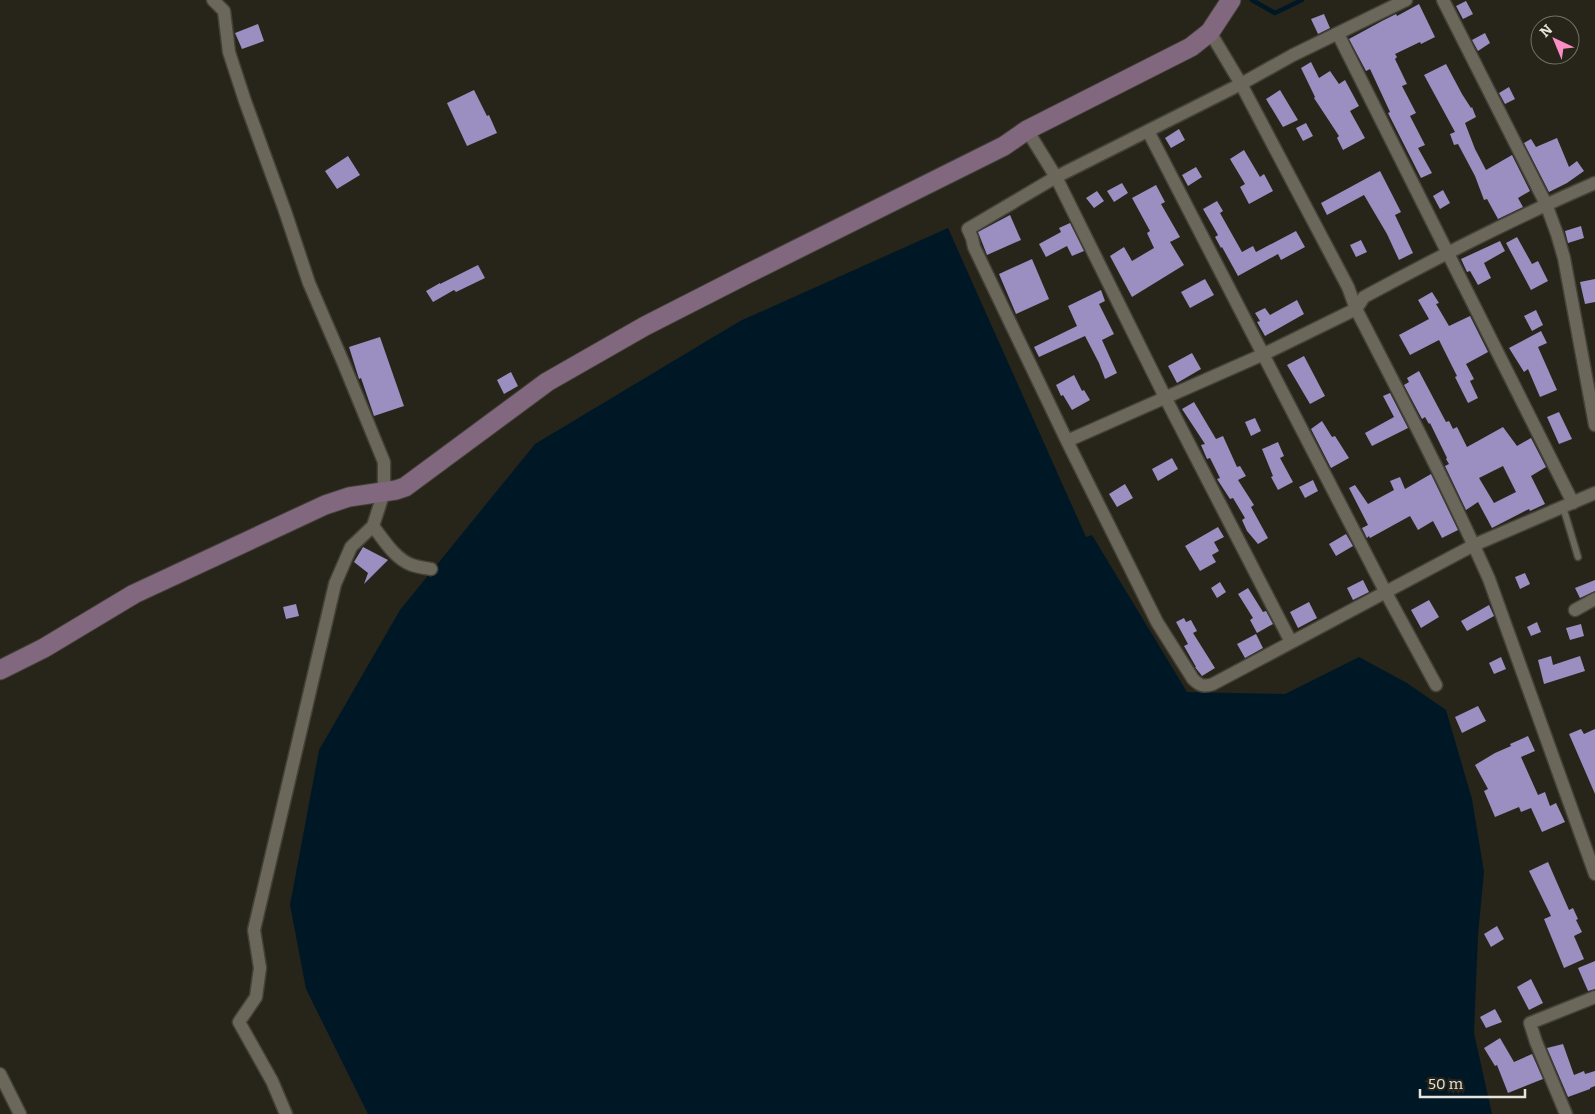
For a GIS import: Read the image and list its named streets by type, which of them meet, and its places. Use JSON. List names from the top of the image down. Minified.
{"scale_bar":"50 m","north":"top left"}
